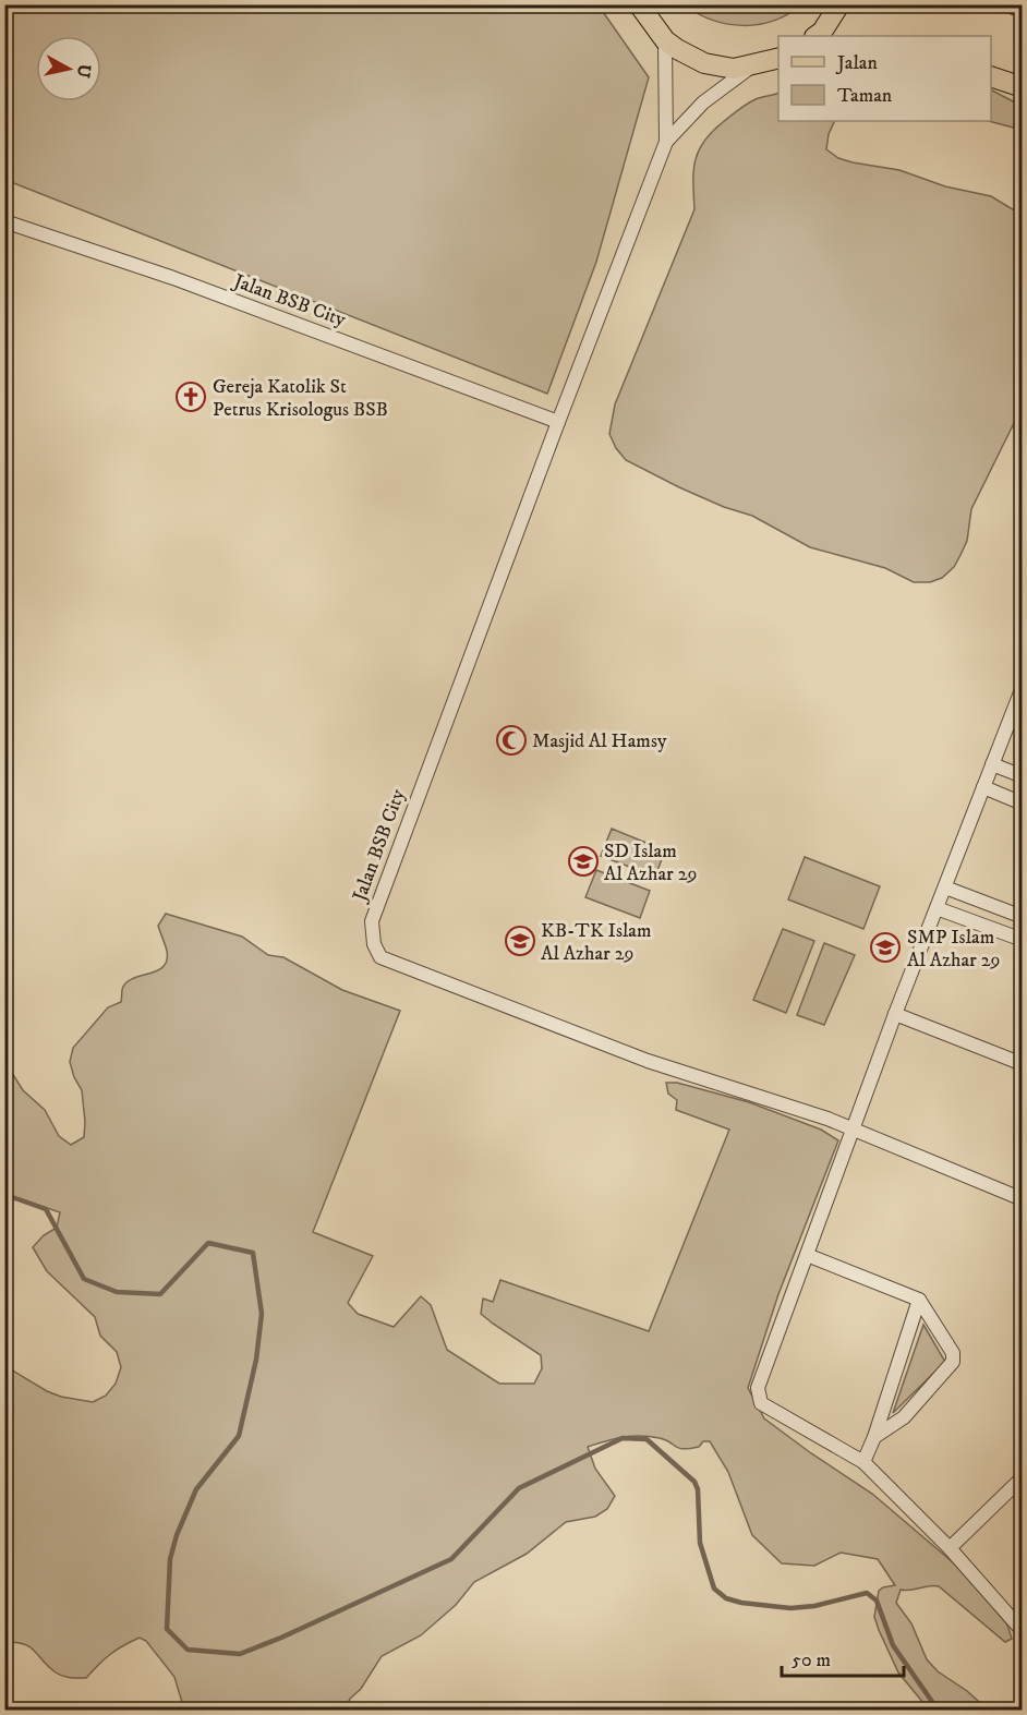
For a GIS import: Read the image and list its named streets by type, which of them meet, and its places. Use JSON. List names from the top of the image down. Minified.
{"streets":{"street":["Jalan BSB City"]},"places":{"church":["Gereja Katolik St Petrus Krisologus BSB"],"mosque":["Masjid Al Hamsy"],"school or university":["SD Islam Al Azhar 29","KB-TK Islam Al Azhar 29","SMP Islam Al Azhar 29"]},"legend":["Jalan","Taman"],"scale_bar":"50 m","north":"right"}
